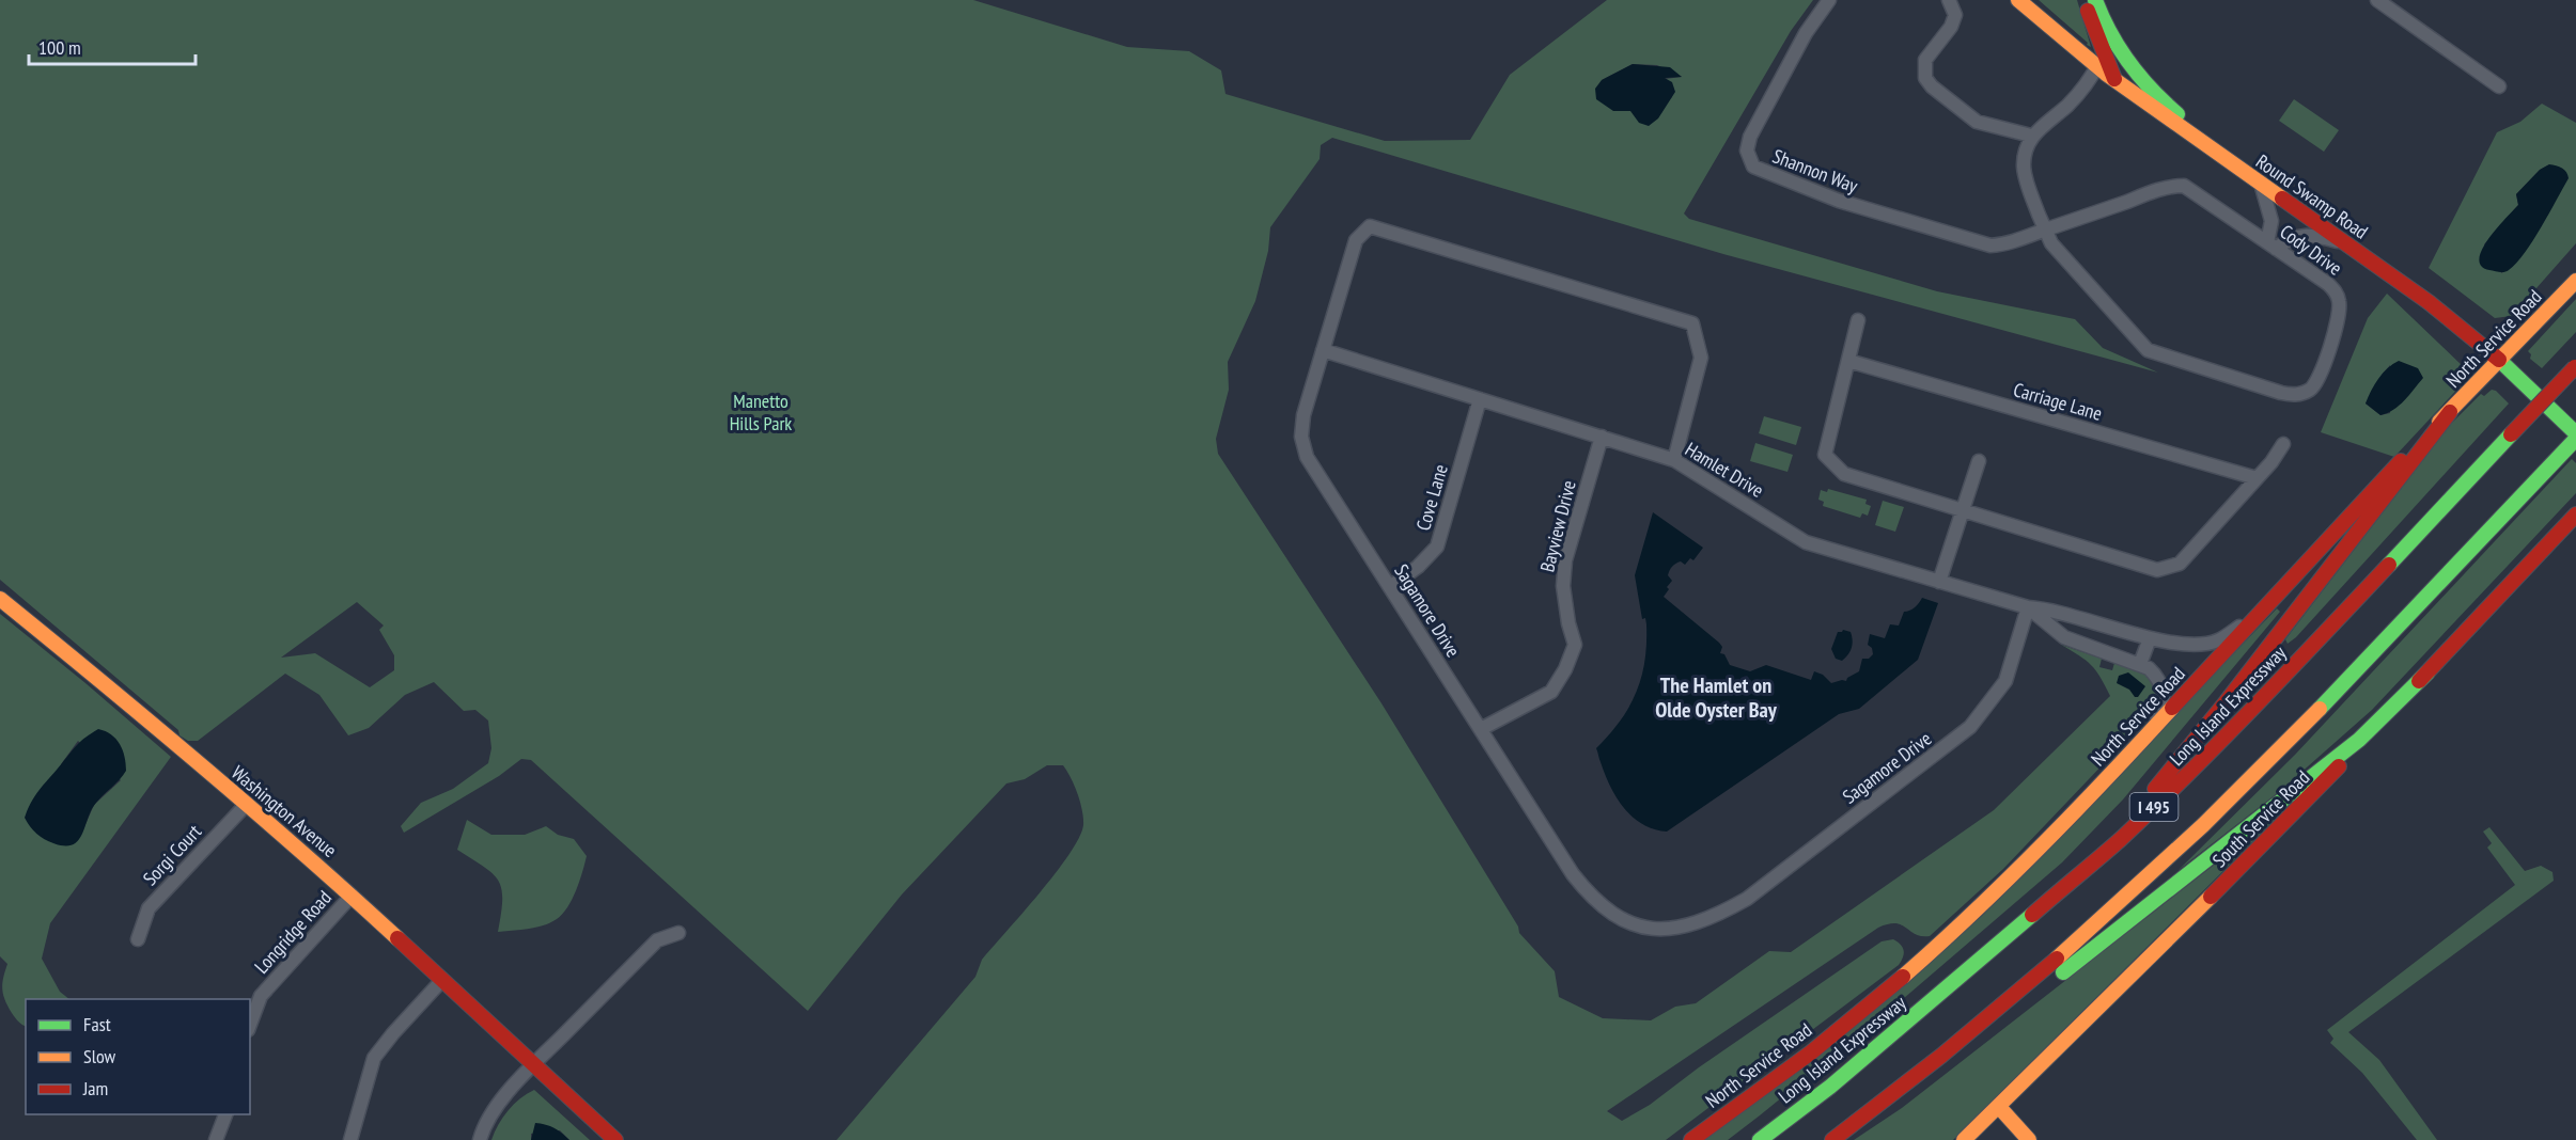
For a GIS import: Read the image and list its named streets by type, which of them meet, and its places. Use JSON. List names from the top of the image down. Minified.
{"streets":{"main road":["Round Swamp Road","North Service Road","Long Island Expressway","I 495","Washington Avenue","South Service Road"],"street":["Shannon Way","Cody Drive","Carriage Lane","Hamlet Drive","Cove Lane","Bayview Drive","Sagamore Drive","Sorgi Court","Longridge Road"]},"crossings":[["Shannon Way","Cody Drive"],["Round Swamp Road","North Service Road"],["North Service Road","Hamlet Drive"],["Hamlet Drive","Cove Lane"],["Hamlet Drive","Bayview Drive"],["Hamlet Drive","Sagamore Drive"],["Cove Lane","Sagamore Drive"],["Bayview Drive","Sagamore Drive"],["Washington Avenue","Sorgi Court"],["Washington Avenue","Longridge Road"]],"districts":["The Hamlet on Olde Oyster Bay"],"parks":["Manetto Hills Park"],"legend":["Fast","Slow","Jam"],"scale_bar":"100 m"}
